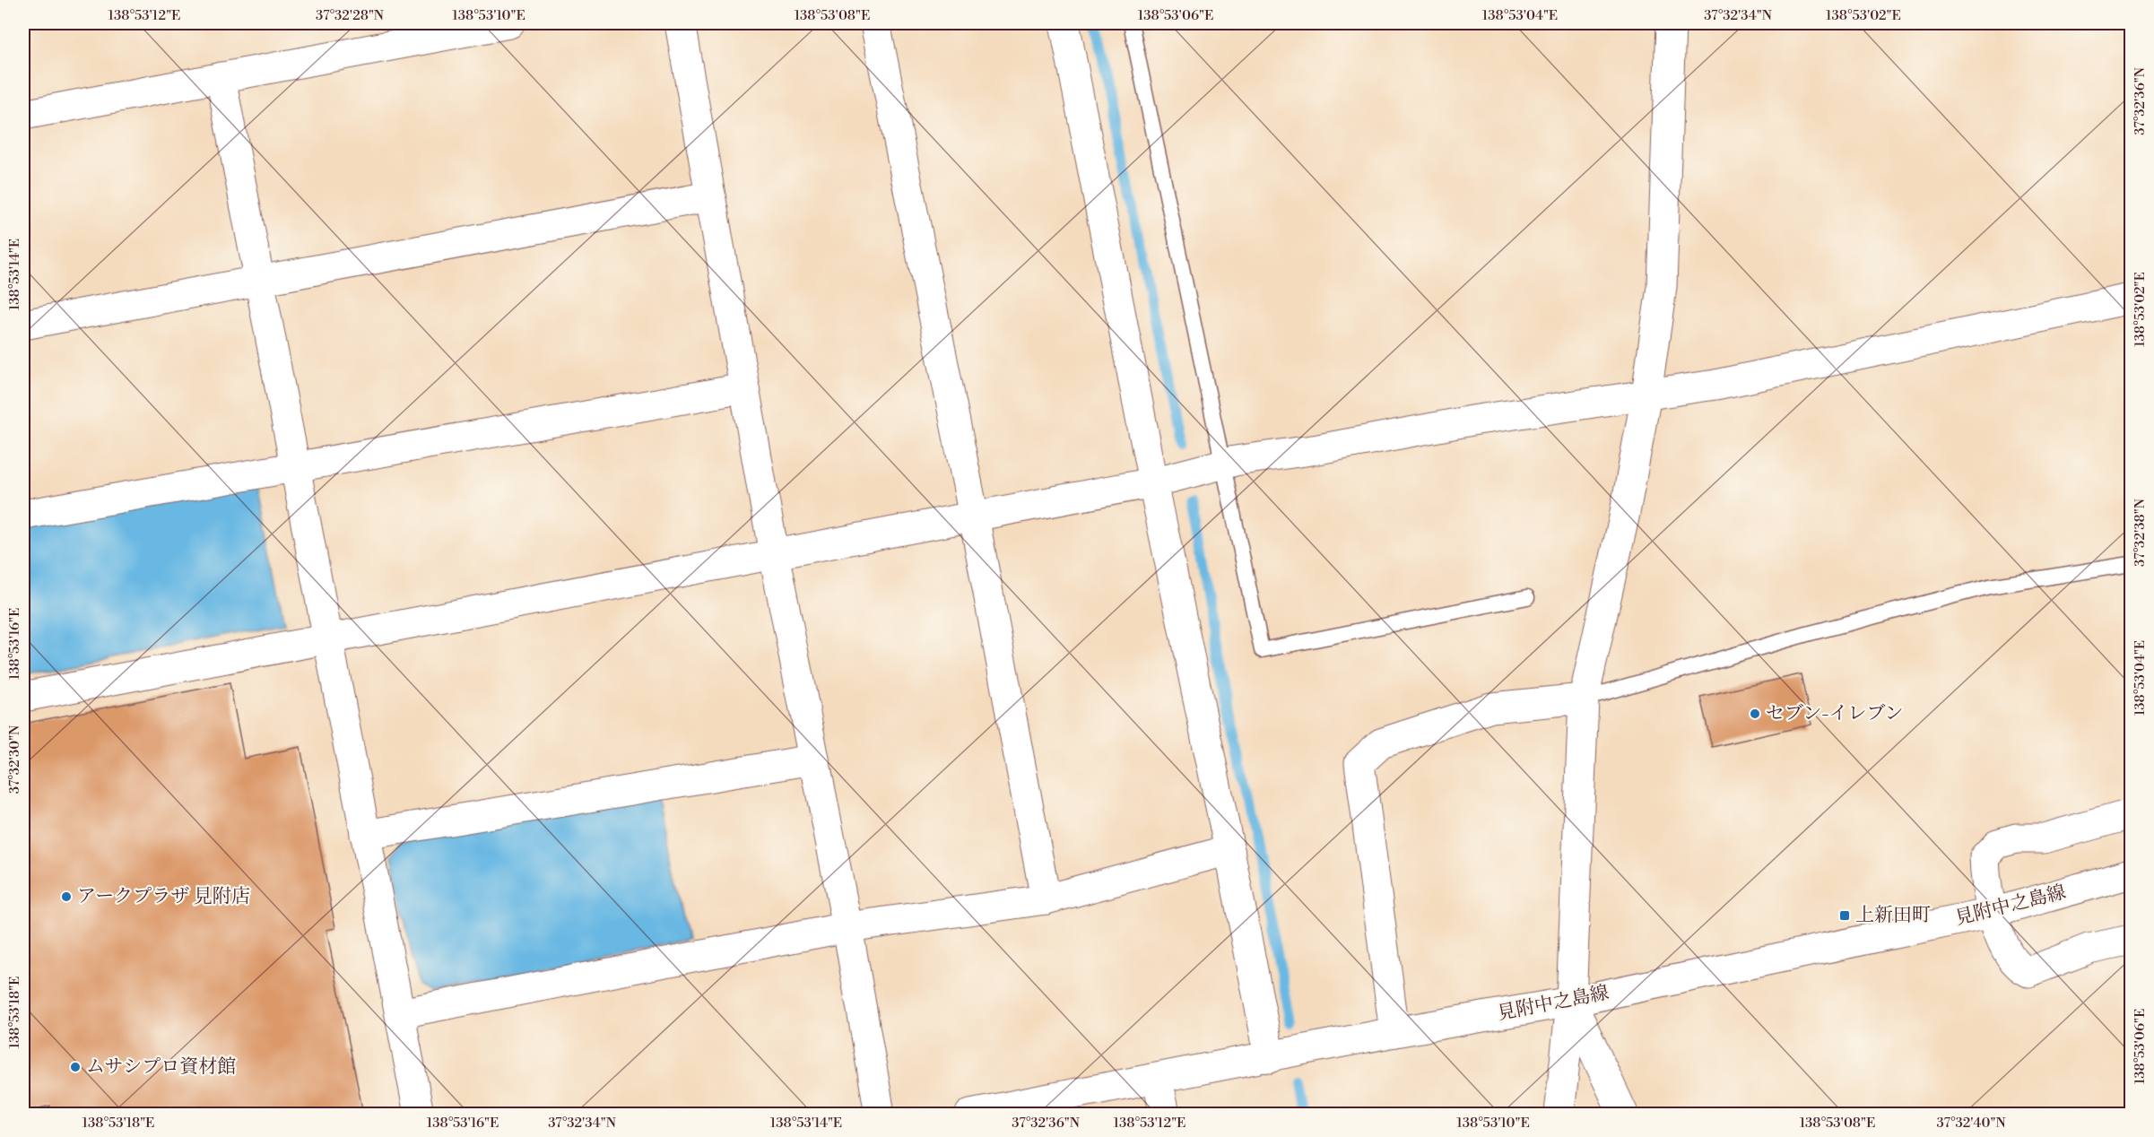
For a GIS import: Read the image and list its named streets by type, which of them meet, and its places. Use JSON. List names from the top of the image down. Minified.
{"streets":{"street":["見附中之島線"]},"places":{"other":["セブン-イレブン","アークプラザ 見附店","ムサシプロ資材館"],"transit":["上新田町"]},"coordinates":["138°53'12\"E","37°32'28\"N","138°53'10\"E","138°53'08\"E","138°53'06\"E","138°53'04\"E","37°32'34\"N","138°53'02\"E","37°32'36\"N","138°53'14\"E","37°32'38\"N","138°53'16\"E","37°32'30\"N","138°53'18\"E","37°32'40\"N"]}
